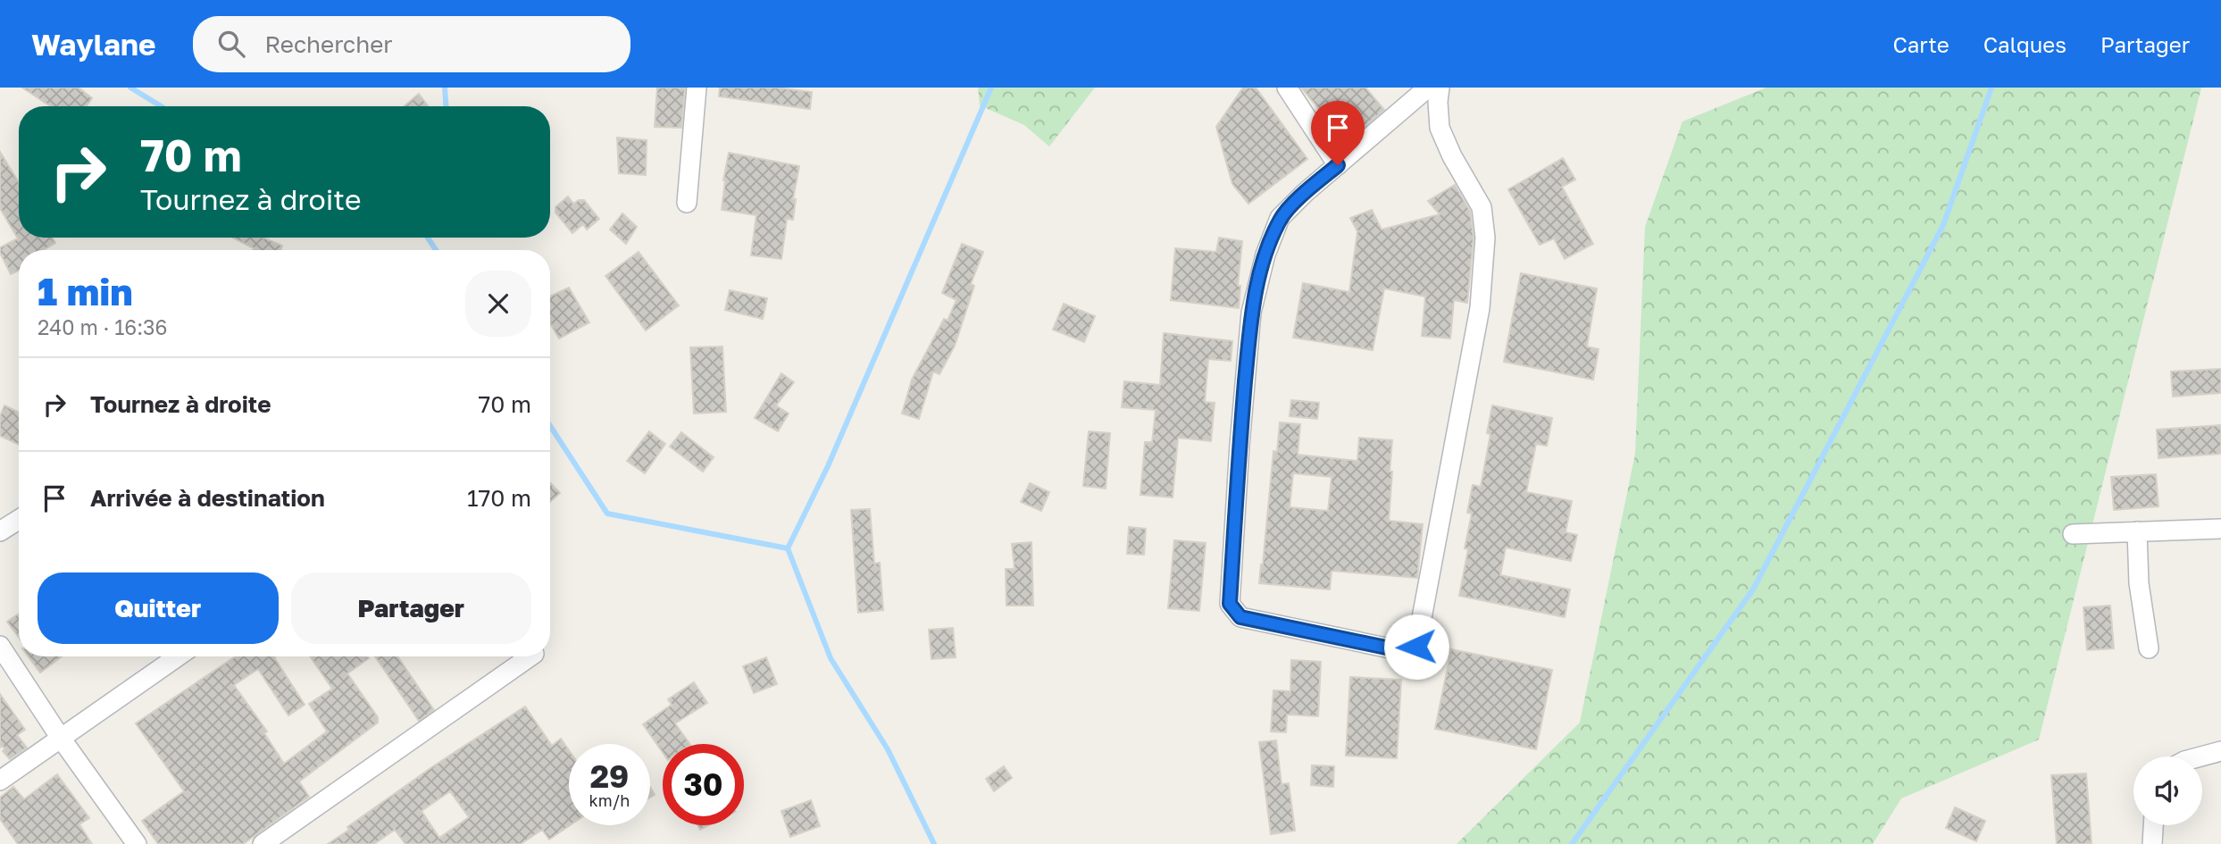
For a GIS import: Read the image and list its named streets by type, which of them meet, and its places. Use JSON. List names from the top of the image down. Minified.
{"page":{"header":"Waylane","search":"Rechercher","nav":["Carte","Calques","Partager"],"turn":["70 m","Tournez à droite"],"heading":["1 min","240 m · 16:36"],"list":[{"name":"Tournez à droite","value":"70 m"},{"name":"Arrivée à destination","value":"170 m"}],"buttons":["Quitter","Partager"],"speed":"29 km/h","limit":"30"}}
